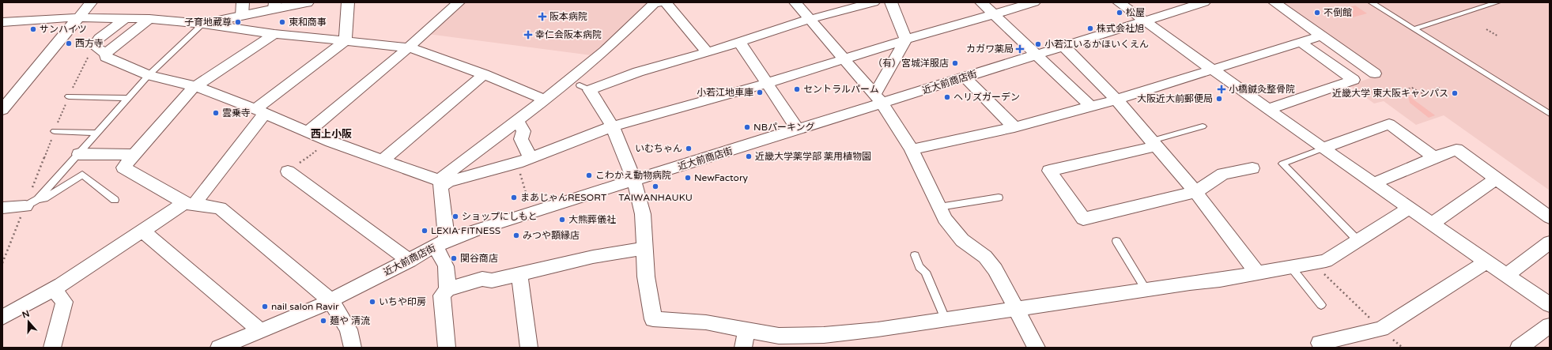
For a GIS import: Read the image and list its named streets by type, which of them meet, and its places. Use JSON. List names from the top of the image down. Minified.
{"streets":{"street":["近大前商店街"]},"districts":["西上小阪"],"places":{"other":["松屋","不倒館","子育地蔵尊","東和商事","株式会社旭","サンハイツ","西方寺","小若江いるかほいくえん","（有）宮城洋服店","セントラルパーム","小若江地車庫","近畿大学 東大阪キャンパス","ヘリズガーデン","大阪近大前郵便局","雲乗寺","NBパーキング","いむちゃん","近畿大学薬学部 薬用植物園","こわかえ動物病院","NewFactory","TAIWANHAUKU","まあじゃんRESORT","ショップにしもと","大熊葬儀社","LEXIA FITNESS","みつや額縁店","関谷商店","いちや印房","nail salon Ravir","麺や 清流"],"health":["阪本病院","幸仁会阪本病院","カガワ薬局","小橋鍼灸整骨院"]},"north":"top"}
